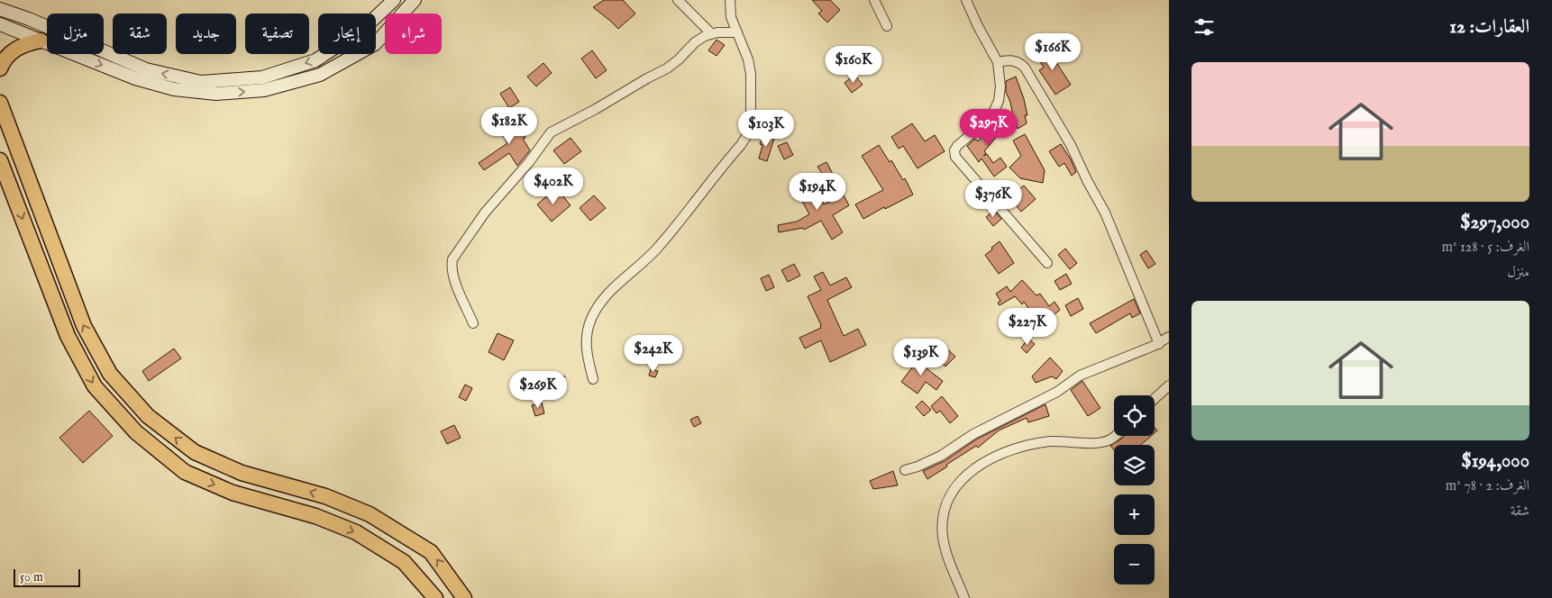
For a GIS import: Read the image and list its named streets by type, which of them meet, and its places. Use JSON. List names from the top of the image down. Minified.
{"scale_bar":"50 m","page":{"heading":"العقارات: 12","chip":["شراء","إيجار","تصفية","جديد","شقة","منزل"],"price":["$166K","$160K","$182K","$297K","$103K","$402K","$194K","$376K","$227K","$242K","$139K","$269K"],"list":[{"name":"$297,000","note":"الغرف: 5 · 128 m² · منزل"},{"name":"$194,000","note":"الغرف: 2 · 78 m² · شقة"}],"map_buttons":["+","−"],"scale":"50 m"}}
